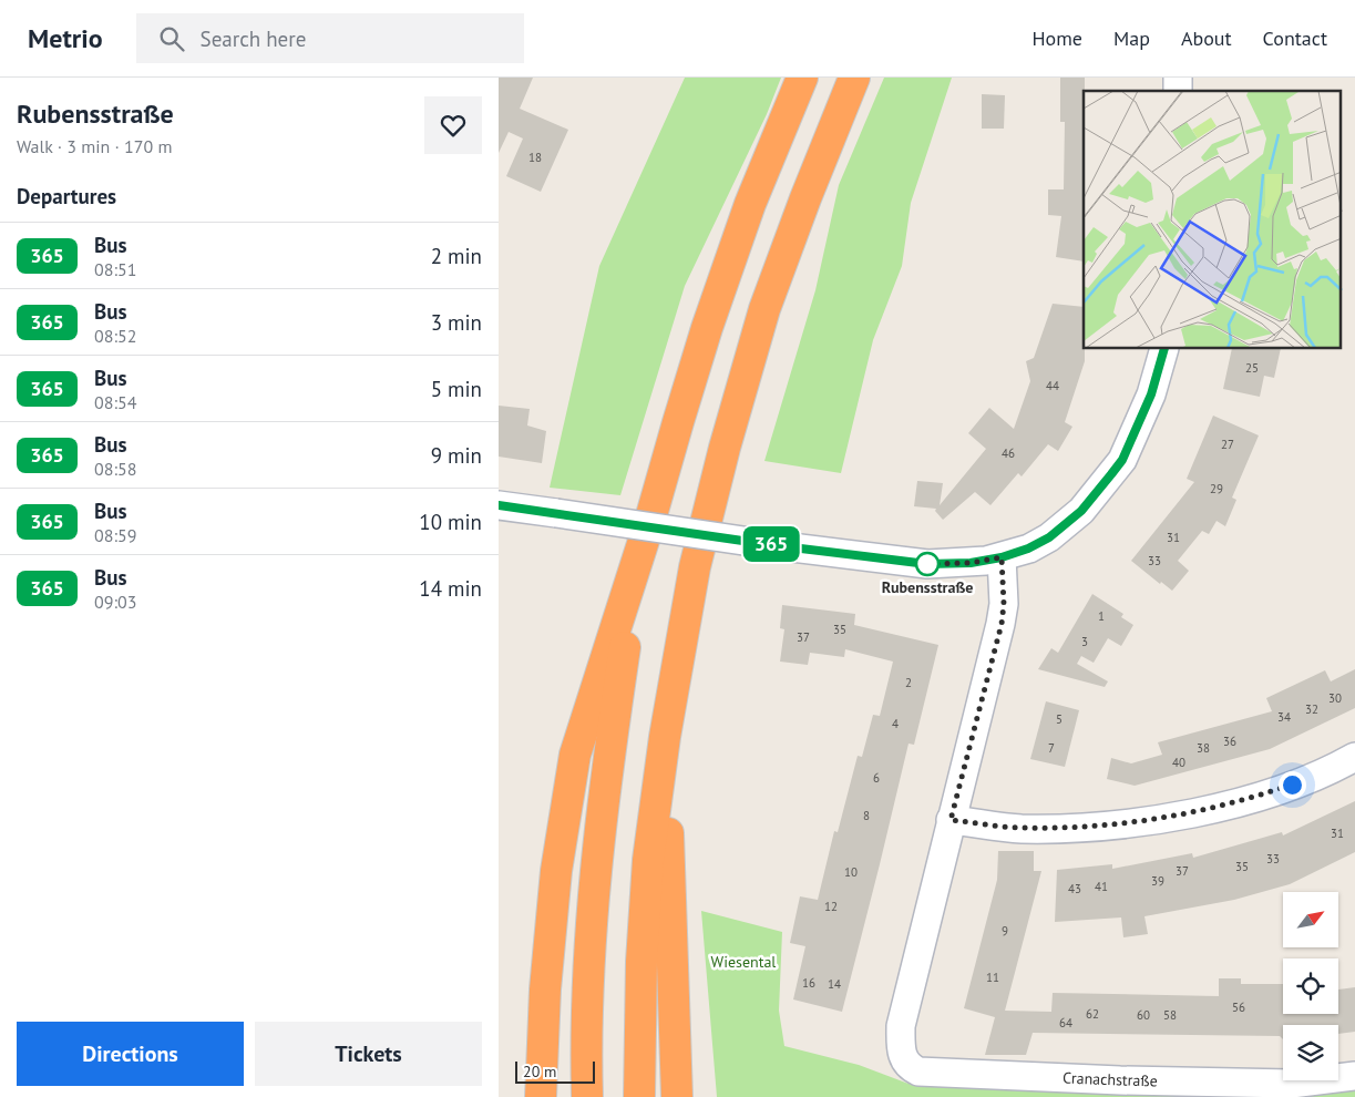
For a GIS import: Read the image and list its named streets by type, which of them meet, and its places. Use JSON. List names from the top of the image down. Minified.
{"streets":{"street":["Cranachstraße"]},"parks":["Wiesental"],"places":["Rubensstraße"],"lines":["bus line 365"],"house_numbers":["18","25","44","27","46","29","31","33","1","35","37","3","2","30","32","34","5","4","36","7","38","40","6","8","31","33","35","37","10","39","41","43","12","9","11","16","14","56","62","60","58","64"],"scale_bar":"20 m","north":"top right","page":{"header":"Metrio","search":"Search here","nav":["Home","Map","About","Contact"],"heading":[["Rubensstraße","Walk · 3 min · 170 m"],"Departures"],"on_map":"365","list":[{"mark":"365","name":"Bus","note":"08:51","value":"2 min"},{"mark":"365","name":"Bus","note":"08:52","value":"3 min"},{"mark":"365","name":"Bus","note":"08:54","value":"5 min"},{"mark":"365","name":"Bus","note":"08:58","value":"9 min"},{"mark":"365","name":"Bus","note":"08:59","value":"10 min"},{"mark":"365","name":"Bus","note":"09:03","value":"14 min"}],"buttons":["Directions","Tickets"],"scale":"20 m"}}
